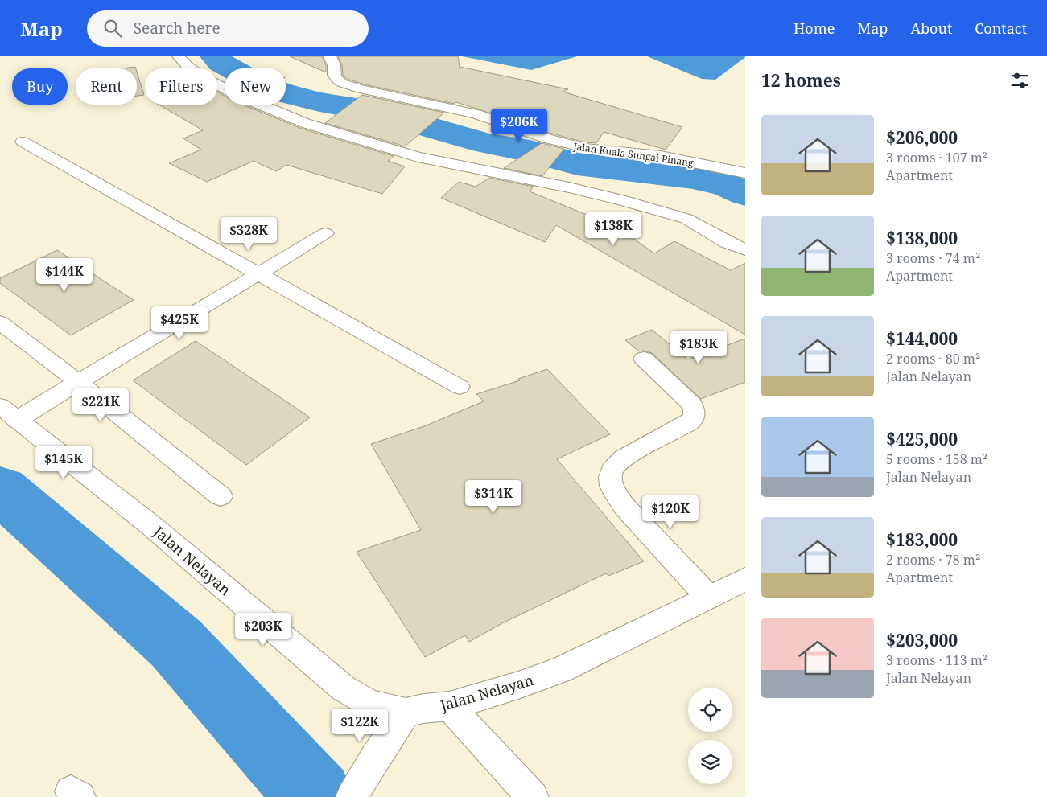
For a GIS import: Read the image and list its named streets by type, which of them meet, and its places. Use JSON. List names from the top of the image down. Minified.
{"streets":{"street":["Jalan Kuala Sungai Pinang","Jalan Nelayan"]},"page":{"header":"Map","search":"Search here","nav":["Home","Map","About","Contact"],"heading":"12 homes","chip":["Buy","Rent","Filters","New"],"list":[{"name":"$206,000","note":"3 rooms · 107 m² · Apartment"},{"name":"$138,000","note":"3 rooms · 74 m² · Apartment"},{"name":"$144,000","note":"2 rooms · 80 m² · Jalan Nelayan"},{"name":"$425,000","note":"5 rooms · 158 m² · Jalan Nelayan"},{"name":"$183,000","note":"2 rooms · 78 m² · Apartment"},{"name":"$203,000","note":"3 rooms · 113 m² · Jalan Nelayan"}],"price":["$206K","$138K","$328K","$144K","$425K","$183K","$221K","$145K","$314K","$120K","$203K","$122K"]}}
